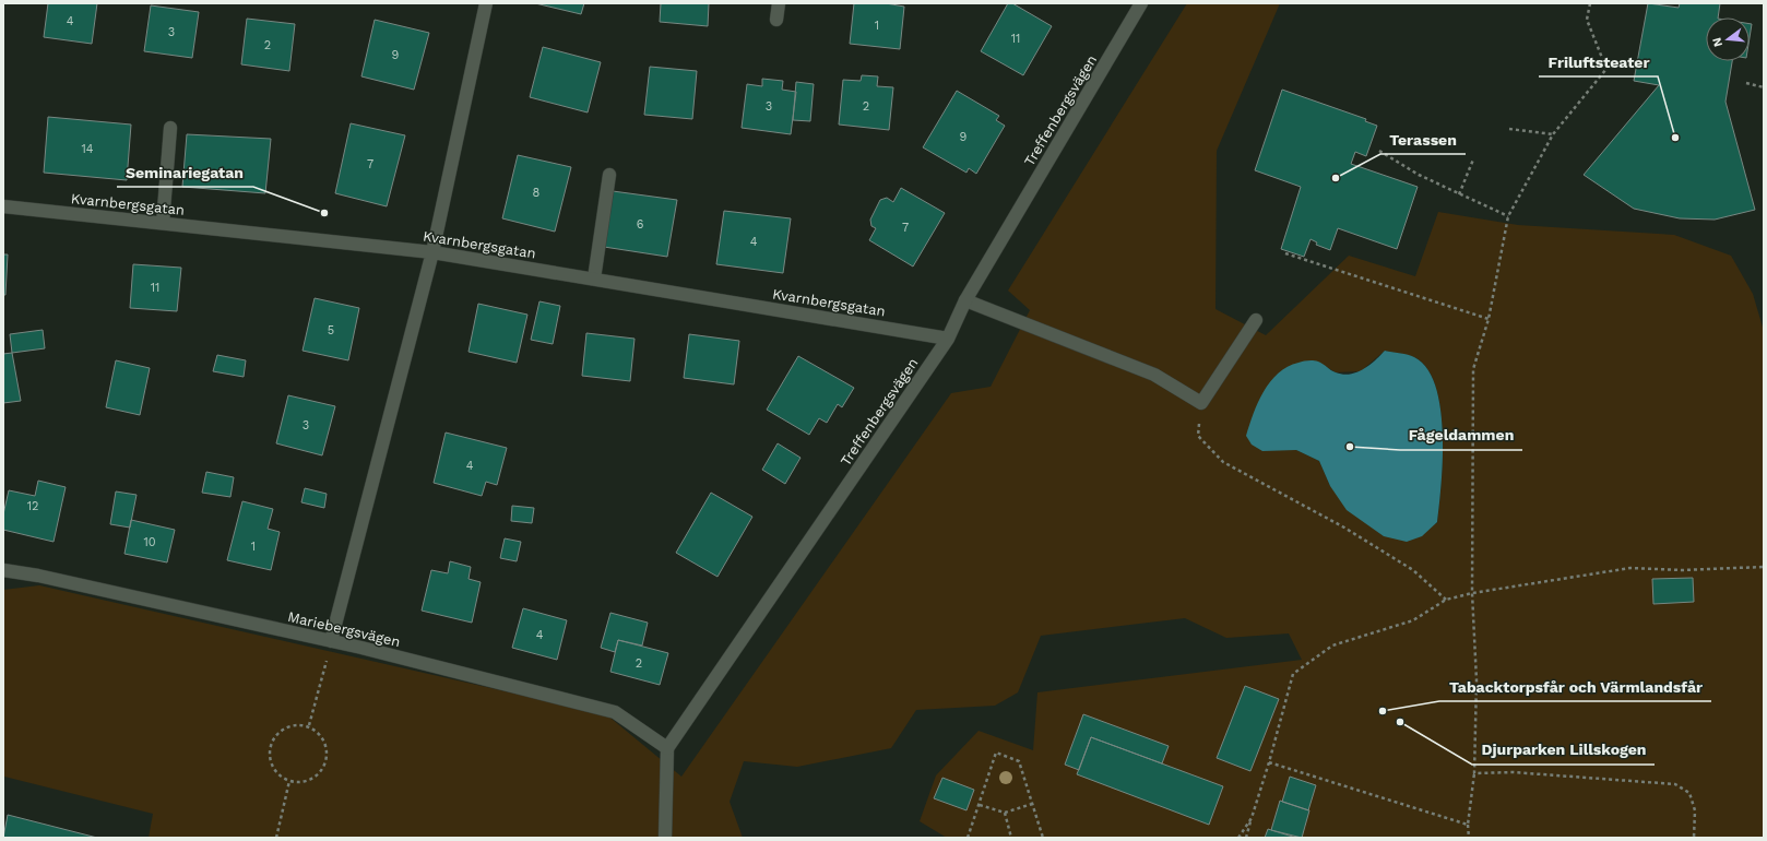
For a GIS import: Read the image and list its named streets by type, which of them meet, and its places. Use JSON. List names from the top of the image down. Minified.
{"streets":{"street":["Treffenbergsvägen","Kvarnbergsgatan","Mariebergsvägen"]},"crossings":[["Treffenbergsvägen","Kvarnbergsgatan"],["Treffenbergsvägen","Mariebergsvägen"]],"places":["Friluftsteater","Terassen","Seminariegatan","Fågeldammen","Tabacktorpsfår och Värmlandsfår","Djurparken Lillskogen"],"house_numbers":["4","1","3","11","2","9","3","2","9","14","7","8","6","7","4","11","5","3","4","12","10","1","4","2"],"north":"left"}
